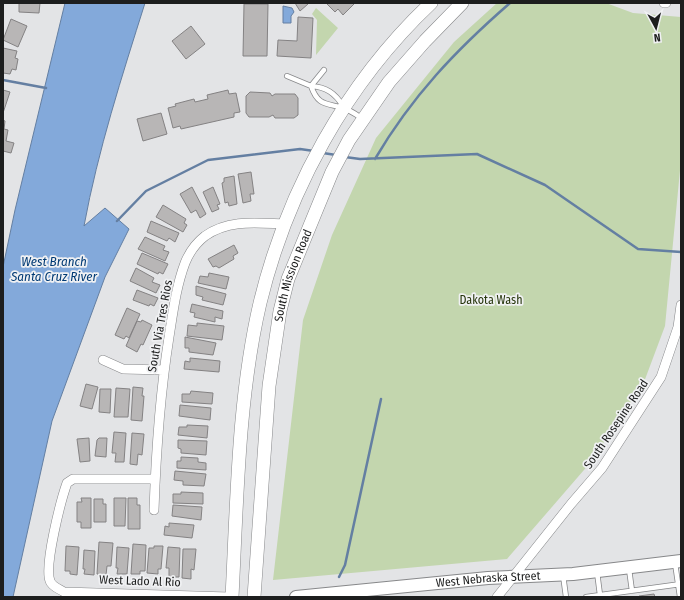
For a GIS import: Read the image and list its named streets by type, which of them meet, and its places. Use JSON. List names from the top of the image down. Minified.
{"streets":{"main road":["South Mission Road"],"street":["South Via Tres Rios","South Rosepine Road","West Nebraska Street","West Lado Al Rio"]},"crossings":[["South Mission Road","South Via Tres Rios"],["South Mission Road","West Lado Al Rio"],["South Via Tres Rios","West Lado Al Rio"],["South Rosepine Road","West Nebraska Street"]],"water":["West Branch Santa Cruz River"],"parks":["Dakota Wash"],"north":"bottom"}
